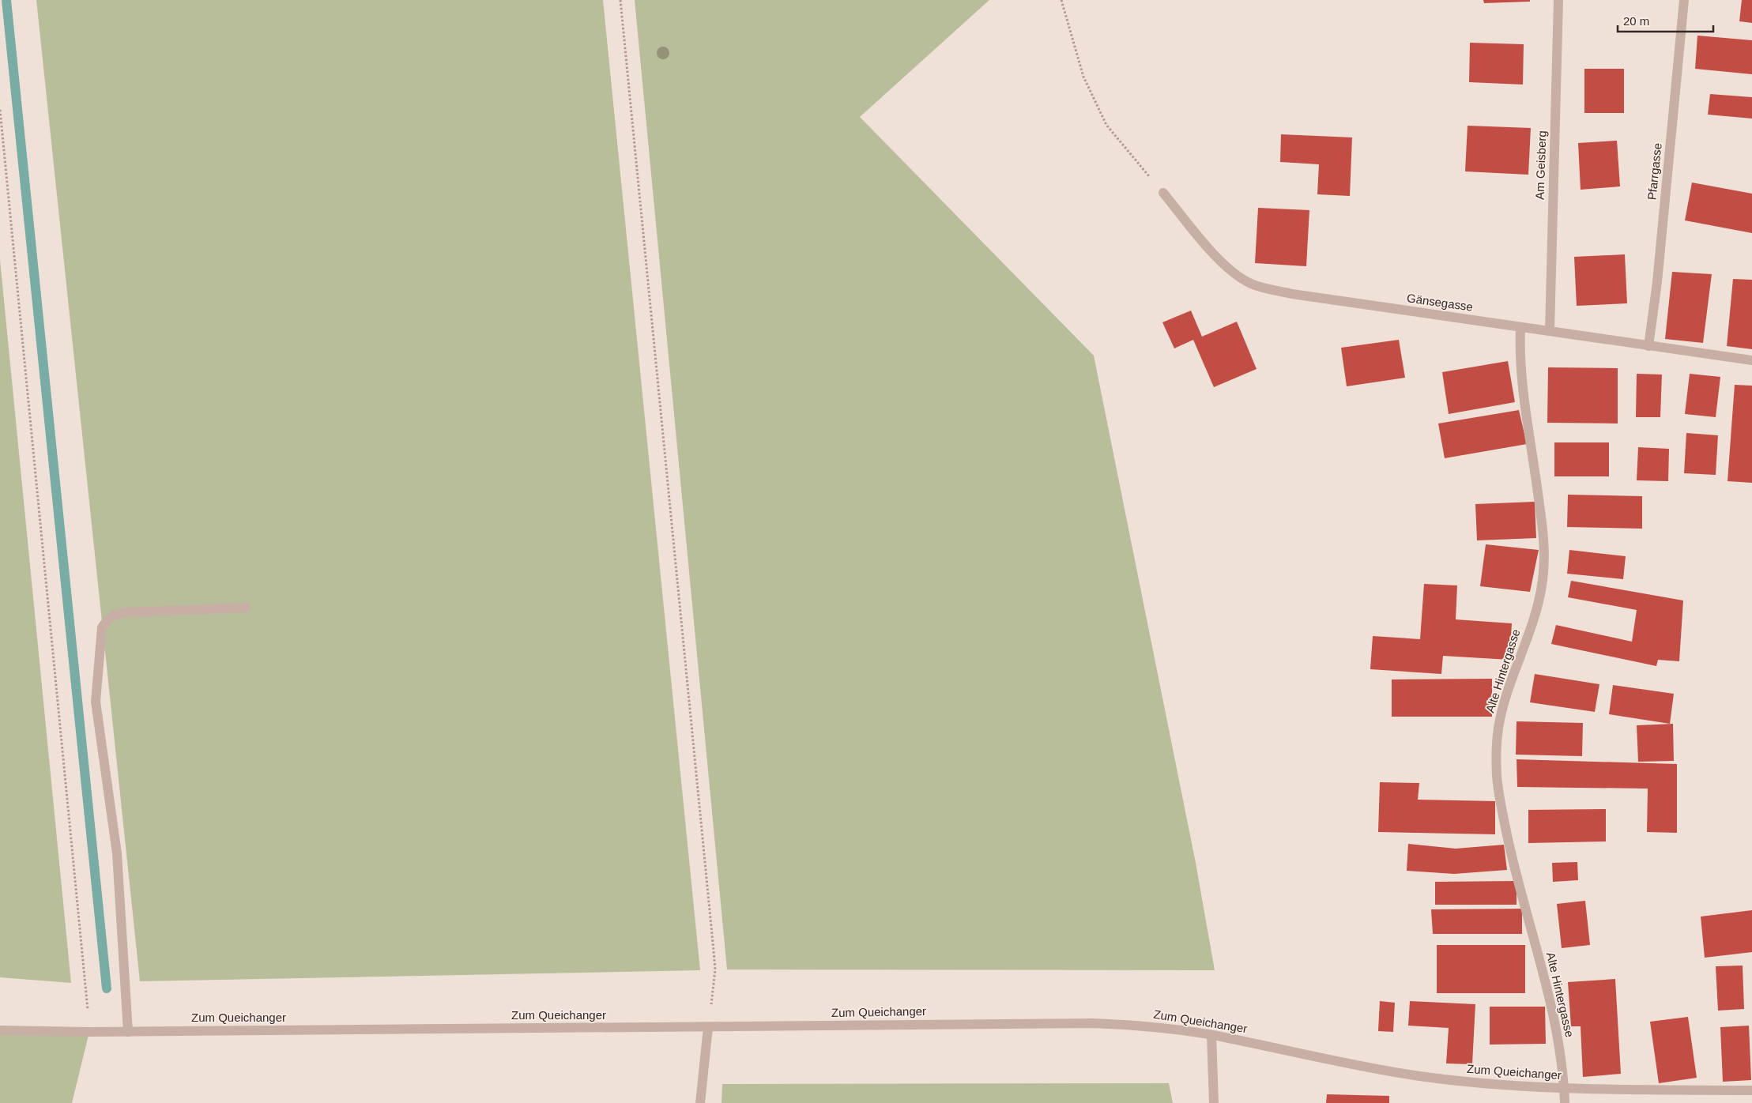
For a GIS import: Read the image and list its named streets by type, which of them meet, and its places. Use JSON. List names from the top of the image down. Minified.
{"streets":{"street":["Am Geisberg","Pfarrgasse","Gänsegasse","Alte Hintergasse","Zum Queichanger"]},"crossings":[["Am Geisberg","Gänsegasse"],["Pfarrgasse","Gänsegasse"],["Gänsegasse","Alte Hintergasse"],["Alte Hintergasse","Zum Queichanger"]],"scale_bar":"20 m"}
